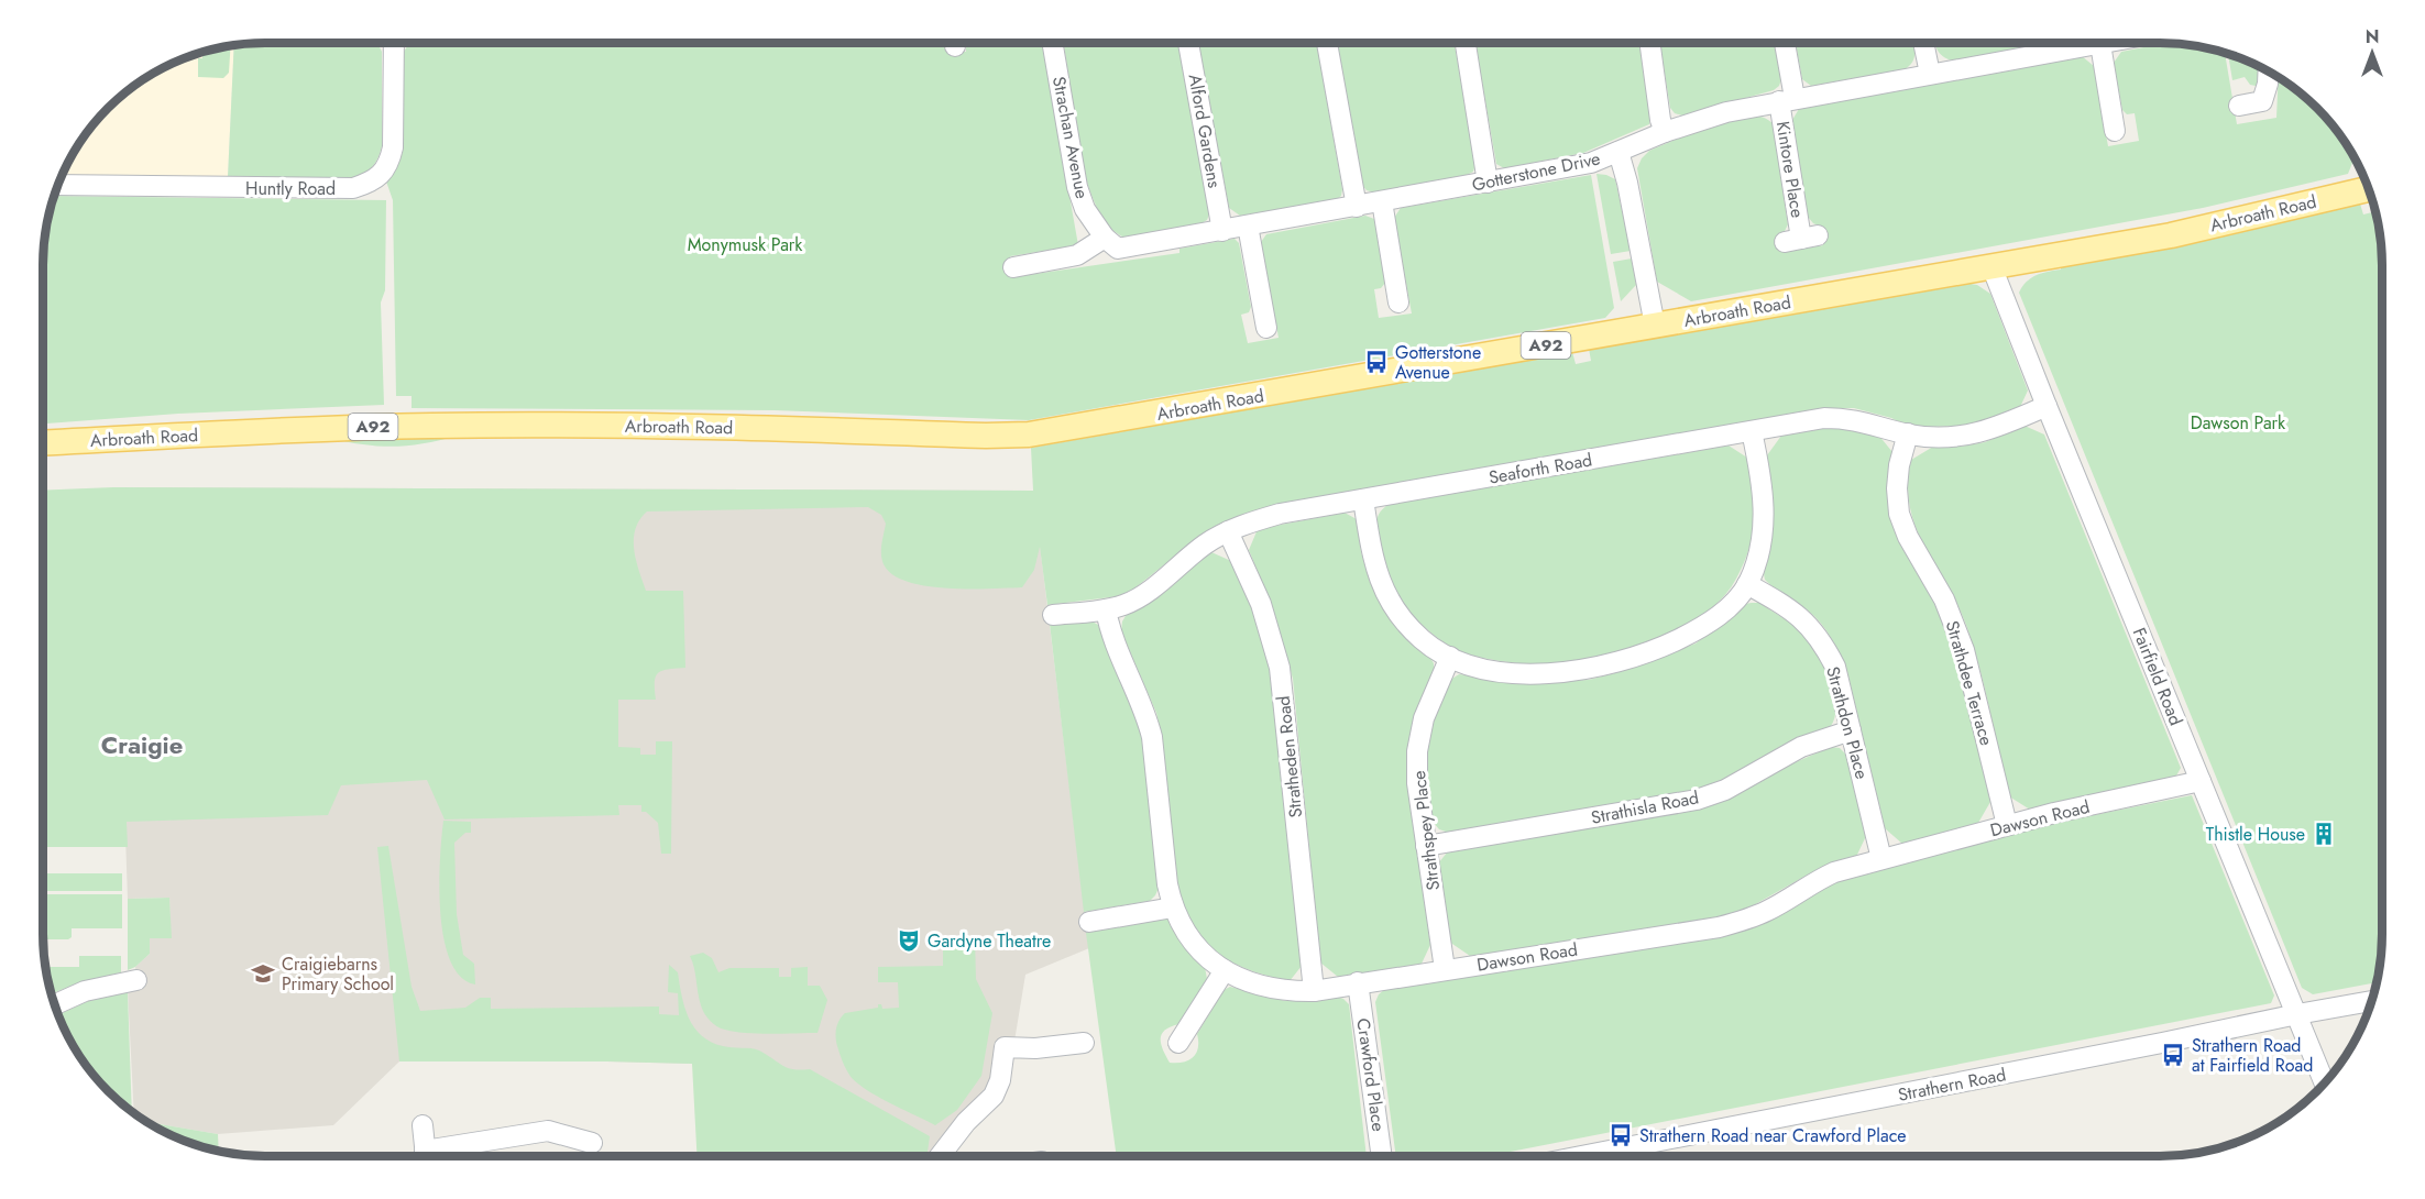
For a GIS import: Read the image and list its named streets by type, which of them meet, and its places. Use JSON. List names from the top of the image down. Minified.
{"streets":{"main road":["Arbroath Road","A92"],"street":["Alford Gardens","Strachan Avenue","Kintore Place","Gotterstone Drive","Huntly Road","Seaforth Road","Fairfield Road","Strathdee Terrace","Strathdon Place","Stratheden Road","Strathisla Road","Dawson Road","Strathspey Place","Crawford Place","Strathern Road"]},"crossings":[["Alford Gardens","Gotterstone Drive"],["Strachan Avenue","Gotterstone Drive"],["Kintore Place","Gotterstone Drive"],["Arbroath Road","Fairfield Road"],["Seaforth Road","Fairfield Road"],["Seaforth Road","Strathdee Terrace"],["Seaforth Road","Stratheden Road"],["Seaforth Road","Dawson Road"],["Fairfield Road","Dawson Road"],["Fairfield Road","Strathern Road"],["Strathdee Terrace","Dawson Road"],["Strathdon Place","Strathisla Road"],["Strathdon Place","Dawson Road"],["Stratheden Road","Dawson Road"],["Strathisla Road","Strathspey Place"],["Dawson Road","Strathspey Place"],["Dawson Road","Crawford Place"]],"districts":["Craigie"],"parks":["Monymusk Park","Dawson Park"],"places":{"bus stop":["Gotterstone Avenue","Strathern Road at Fairfield Road","Strathern Road near Crawford Place"],"building":["Thistle House"],"theatre":["Gardyne Theatre"],"school or university":["Craigiebarns Primary School"]},"north":"top"}
